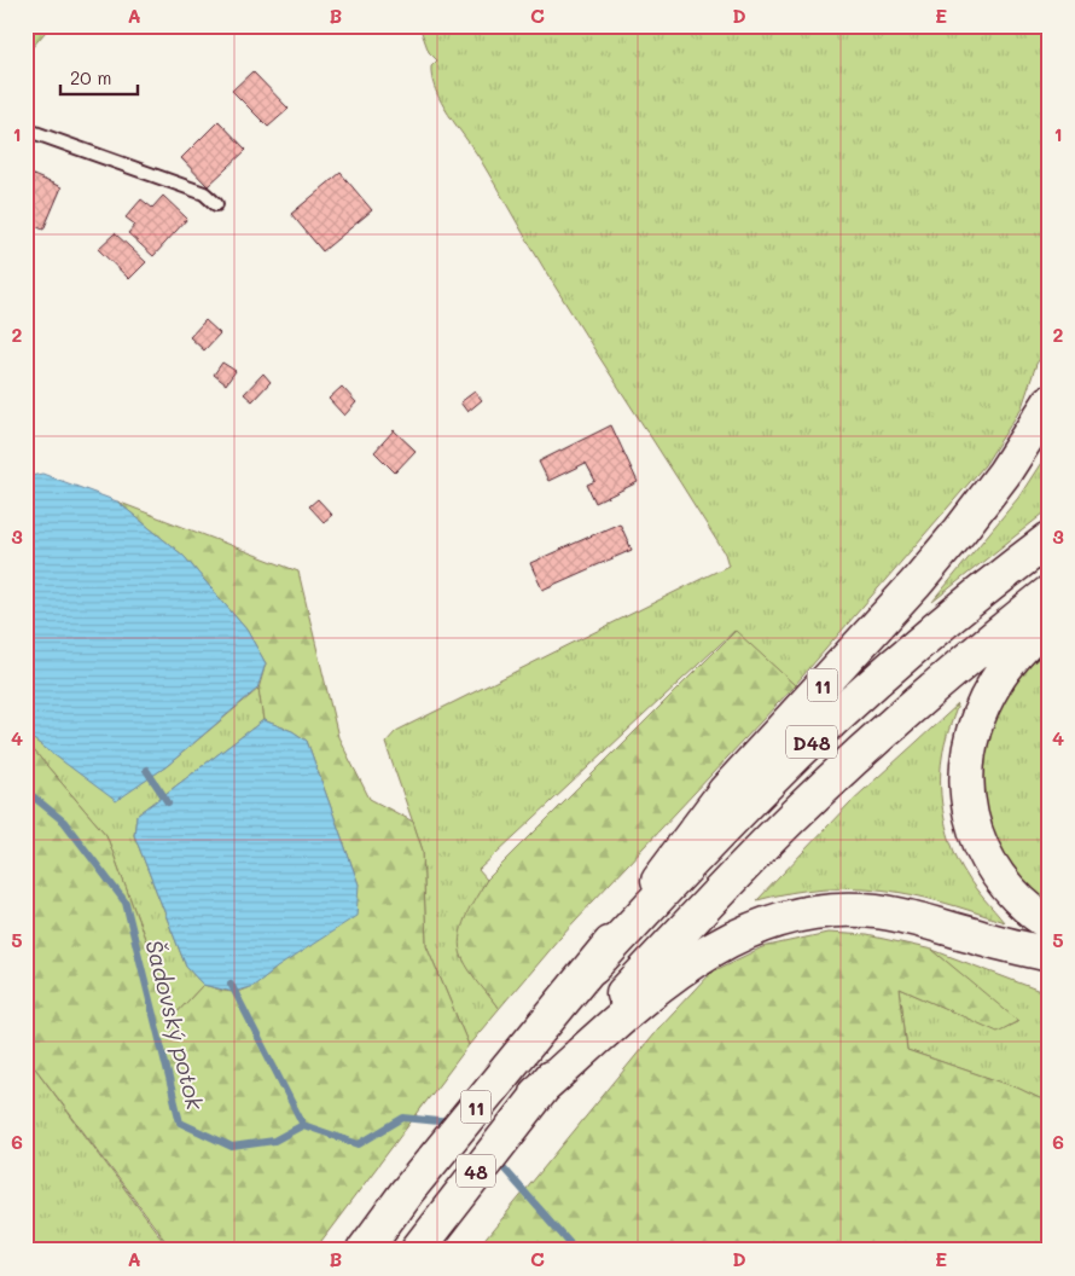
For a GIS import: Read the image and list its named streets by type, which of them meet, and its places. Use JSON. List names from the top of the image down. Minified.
{"streets":{"highway":["11","D48","48"]},"crossings":[["11","D48"],["D48","48"]],"water":["Šadovský potok"],"scale_bar":"20 m","grid":{"columns":["A","B","C","D","E"],"rows":["1","2","3","4","5","6"]}}
